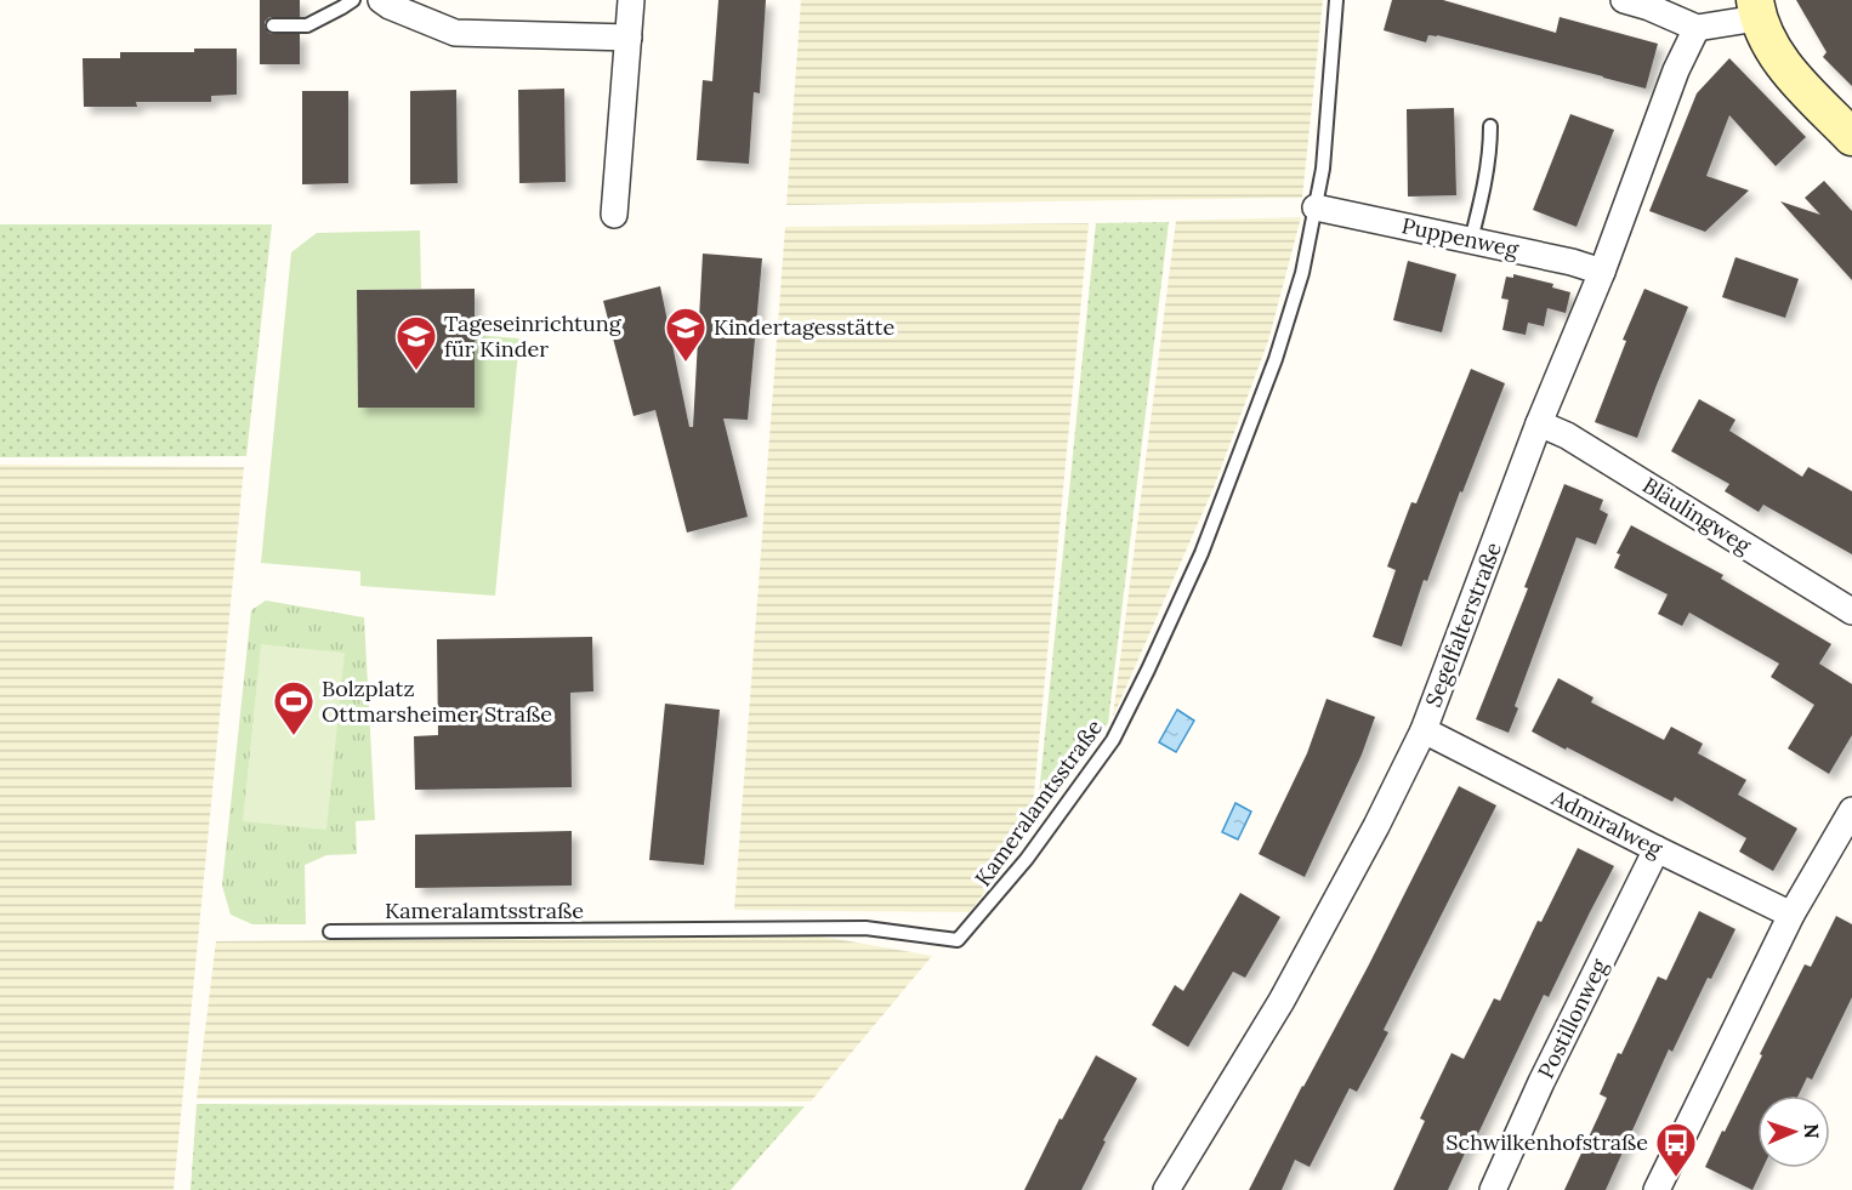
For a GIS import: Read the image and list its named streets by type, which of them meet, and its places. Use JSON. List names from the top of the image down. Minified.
{"streets":{"street":["Puppenweg","Bläulingweg","Segelfalterstraße","Admiralweg","Postillonweg"],"lane":["Kameralamtsstraße"]},"crossings":[["Puppenweg","Segelfalterstraße"],["Puppenweg","Kameralamtsstraße"],["Bläulingweg","Segelfalterstraße"],["Segelfalterstraße","Admiralweg"],["Admiralweg","Postillonweg"]],"places":{"school or university":["Kindertagesstätte","Tageseinrichtung für Kinder"],"sports":["Bolzplatz Ottmarsheimer Straße"],"bus stop":["Schwilkenhofstraße"]},"north":"right"}
